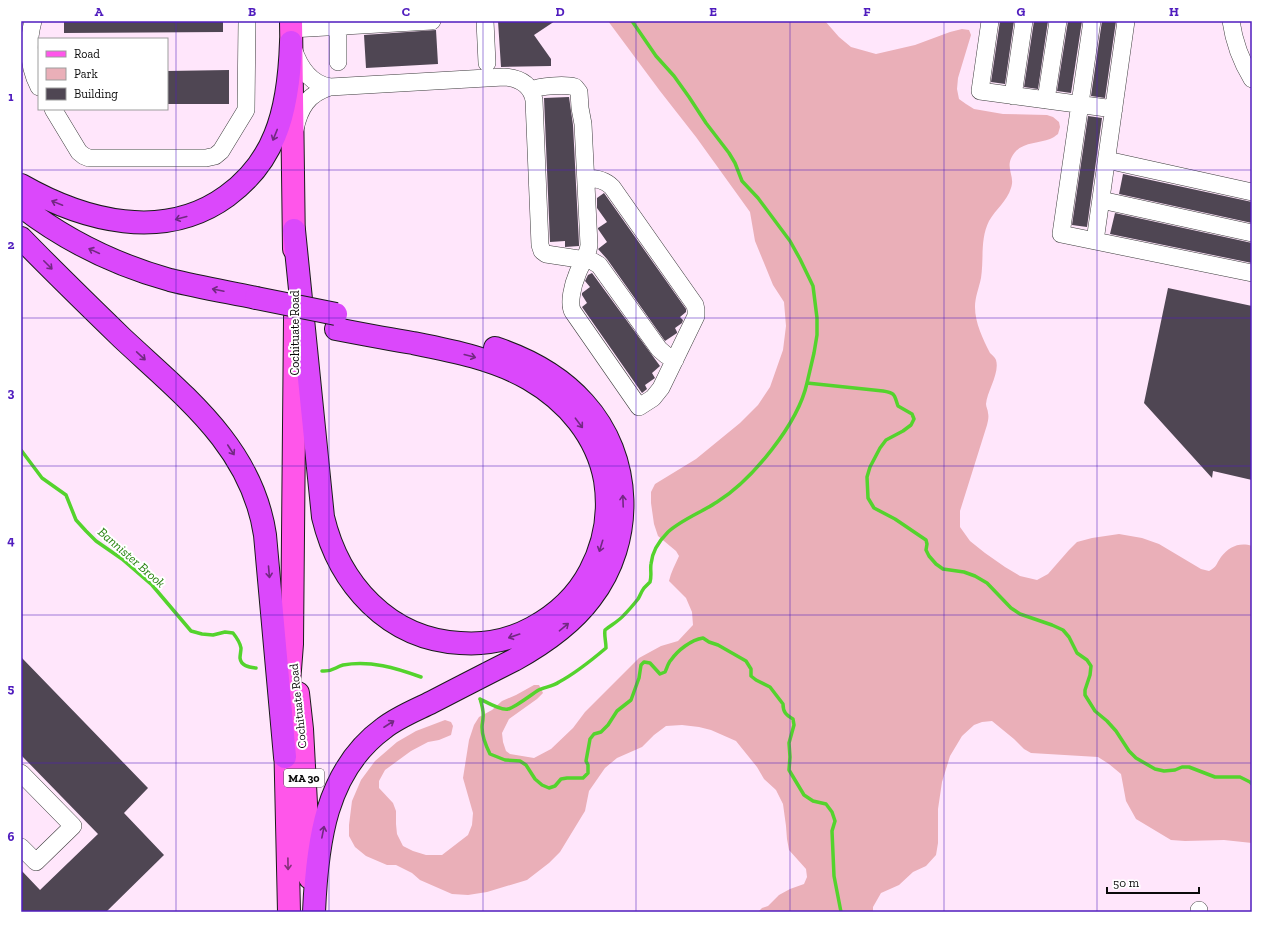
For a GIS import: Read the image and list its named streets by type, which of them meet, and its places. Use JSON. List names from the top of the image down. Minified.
{"streets":{"main road":["Cochituate Road","MA 30"]},"water":["Bannister Brook"],"legend":["Road","Park","Building"],"scale_bar":"50 m","grid":{"columns":["A","B","C","D","E","F","G","H"],"rows":["1","2","3","4","5","6"]}}
